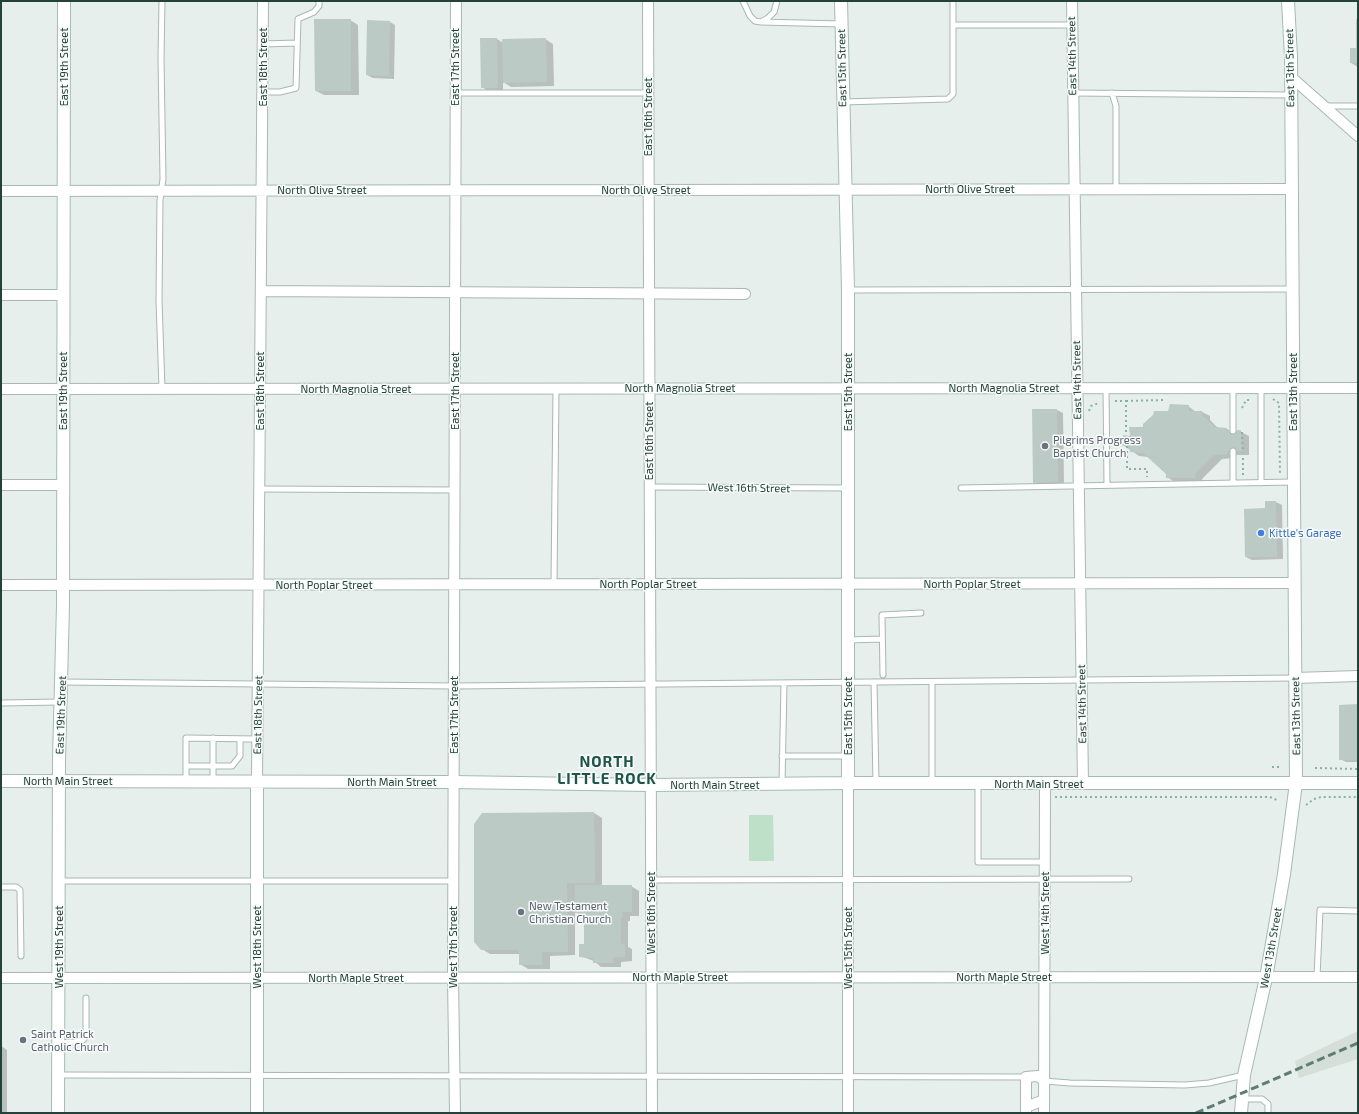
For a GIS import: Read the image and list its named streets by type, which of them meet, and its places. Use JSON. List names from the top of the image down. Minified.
{"streets":{"main road":["East 19th Street","East 15th Street","East 13th Street","North Main Street","West 19th Street","West 18th Street","West 13th Street"],"street":["East 14th Street","East 18th Street","East 17th Street","East 16th Street","North Olive Street","North Magnolia Street","West 16th Street","North Poplar Street","West 14th Street","West 17th Street","West 15th Street","North Maple Street"]},"crossings":[["East 14th Street","North Olive Street"],["East 14th Street","North Magnolia Street"],["East 14th Street","North Poplar Street"],["East 14th Street","North Main Street"],["East 19th Street","North Olive Street"],["East 19th Street","North Magnolia Street"],["East 19th Street","North Poplar Street"],["East 19th Street","North Main Street"],["East 19th Street","West 19th Street"],["East 18th Street","North Olive Street"],["East 18th Street","North Magnolia Street"],["East 18th Street","North Poplar Street"],["East 18th Street","North Main Street"],["East 18th Street","West 18th Street"],["East 17th Street","North Olive Street"],["East 17th Street","North Magnolia Street"],["East 17th Street","North Poplar Street"],["East 17th Street","North Main Street"],["East 17th Street","West 17th Street"],["East 15th Street","North Olive Street"],["East 15th Street","North Magnolia Street"],["East 15th Street","West 16th Street"],["East 15th Street","North Poplar Street"],["East 15th Street","North Main Street"],["East 15th Street","West 15th Street"],["East 13th Street","North Olive Street"],["East 13th Street","North Magnolia Street"],["East 13th Street","North Poplar Street"],["East 13th Street","North Main Street"],["East 13th Street","West 13th Street"],["East 16th Street","North Olive Street"],["East 16th Street","North Magnolia Street"],["East 16th Street","West 16th Street"],["East 16th Street","North Poplar Street"],["East 16th Street","North Main Street"],["West 16th Street","North Main Street"],["West 16th Street","North Maple Street"],["North Main Street","West 14th Street"],["North Main Street","West 19th Street"],["North Main Street","West 18th Street"],["North Main Street","West 17th Street"],["North Main Street","West 15th Street"],["North Main Street","West 13th Street"],["West 14th Street","North Maple Street"],["West 19th Street","North Maple Street"],["West 18th Street","North Maple Street"],["West 17th Street","North Maple Street"],["West 15th Street","North Maple Street"],["West 13th Street","North Maple Street"]],"districts":["NORTH LITTLE ROCK"],"places":["Pilgrims Progress Baptist Church","Kittle's Garage","New Testament Christian Church","Saint Patrick Catholic Church"]}
